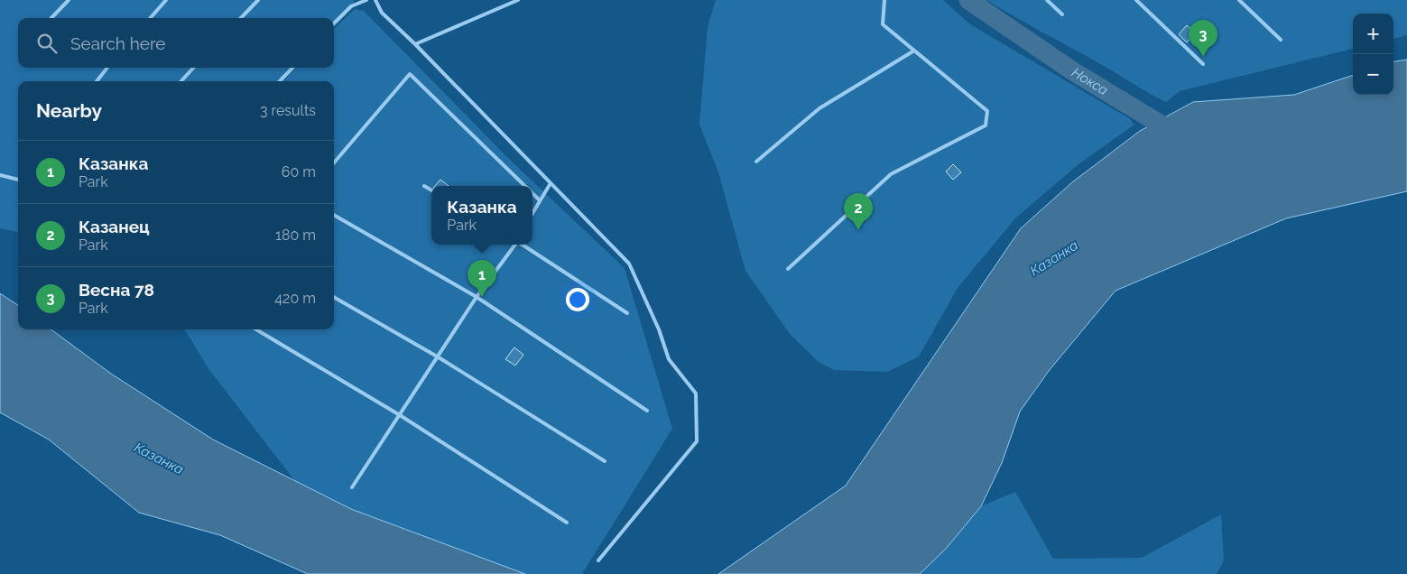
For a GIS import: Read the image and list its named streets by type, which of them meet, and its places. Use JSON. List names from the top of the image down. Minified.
{"water":["Нокса","Казанка"],"page":{"map_buttons":["+","−"],"search":"Search here","pins":["3","2","1"],"heading":["Nearby","3 results"],"list":[{"mark":"1","name":"Казанка","note":"Park","value":"60 m"},{"mark":"2","name":"Казанец","note":"Park","value":"180 m"},{"mark":"3","name":"Весна 78","note":"Park","value":"420 m"}],"popup":["Казанка","Park"]}}
